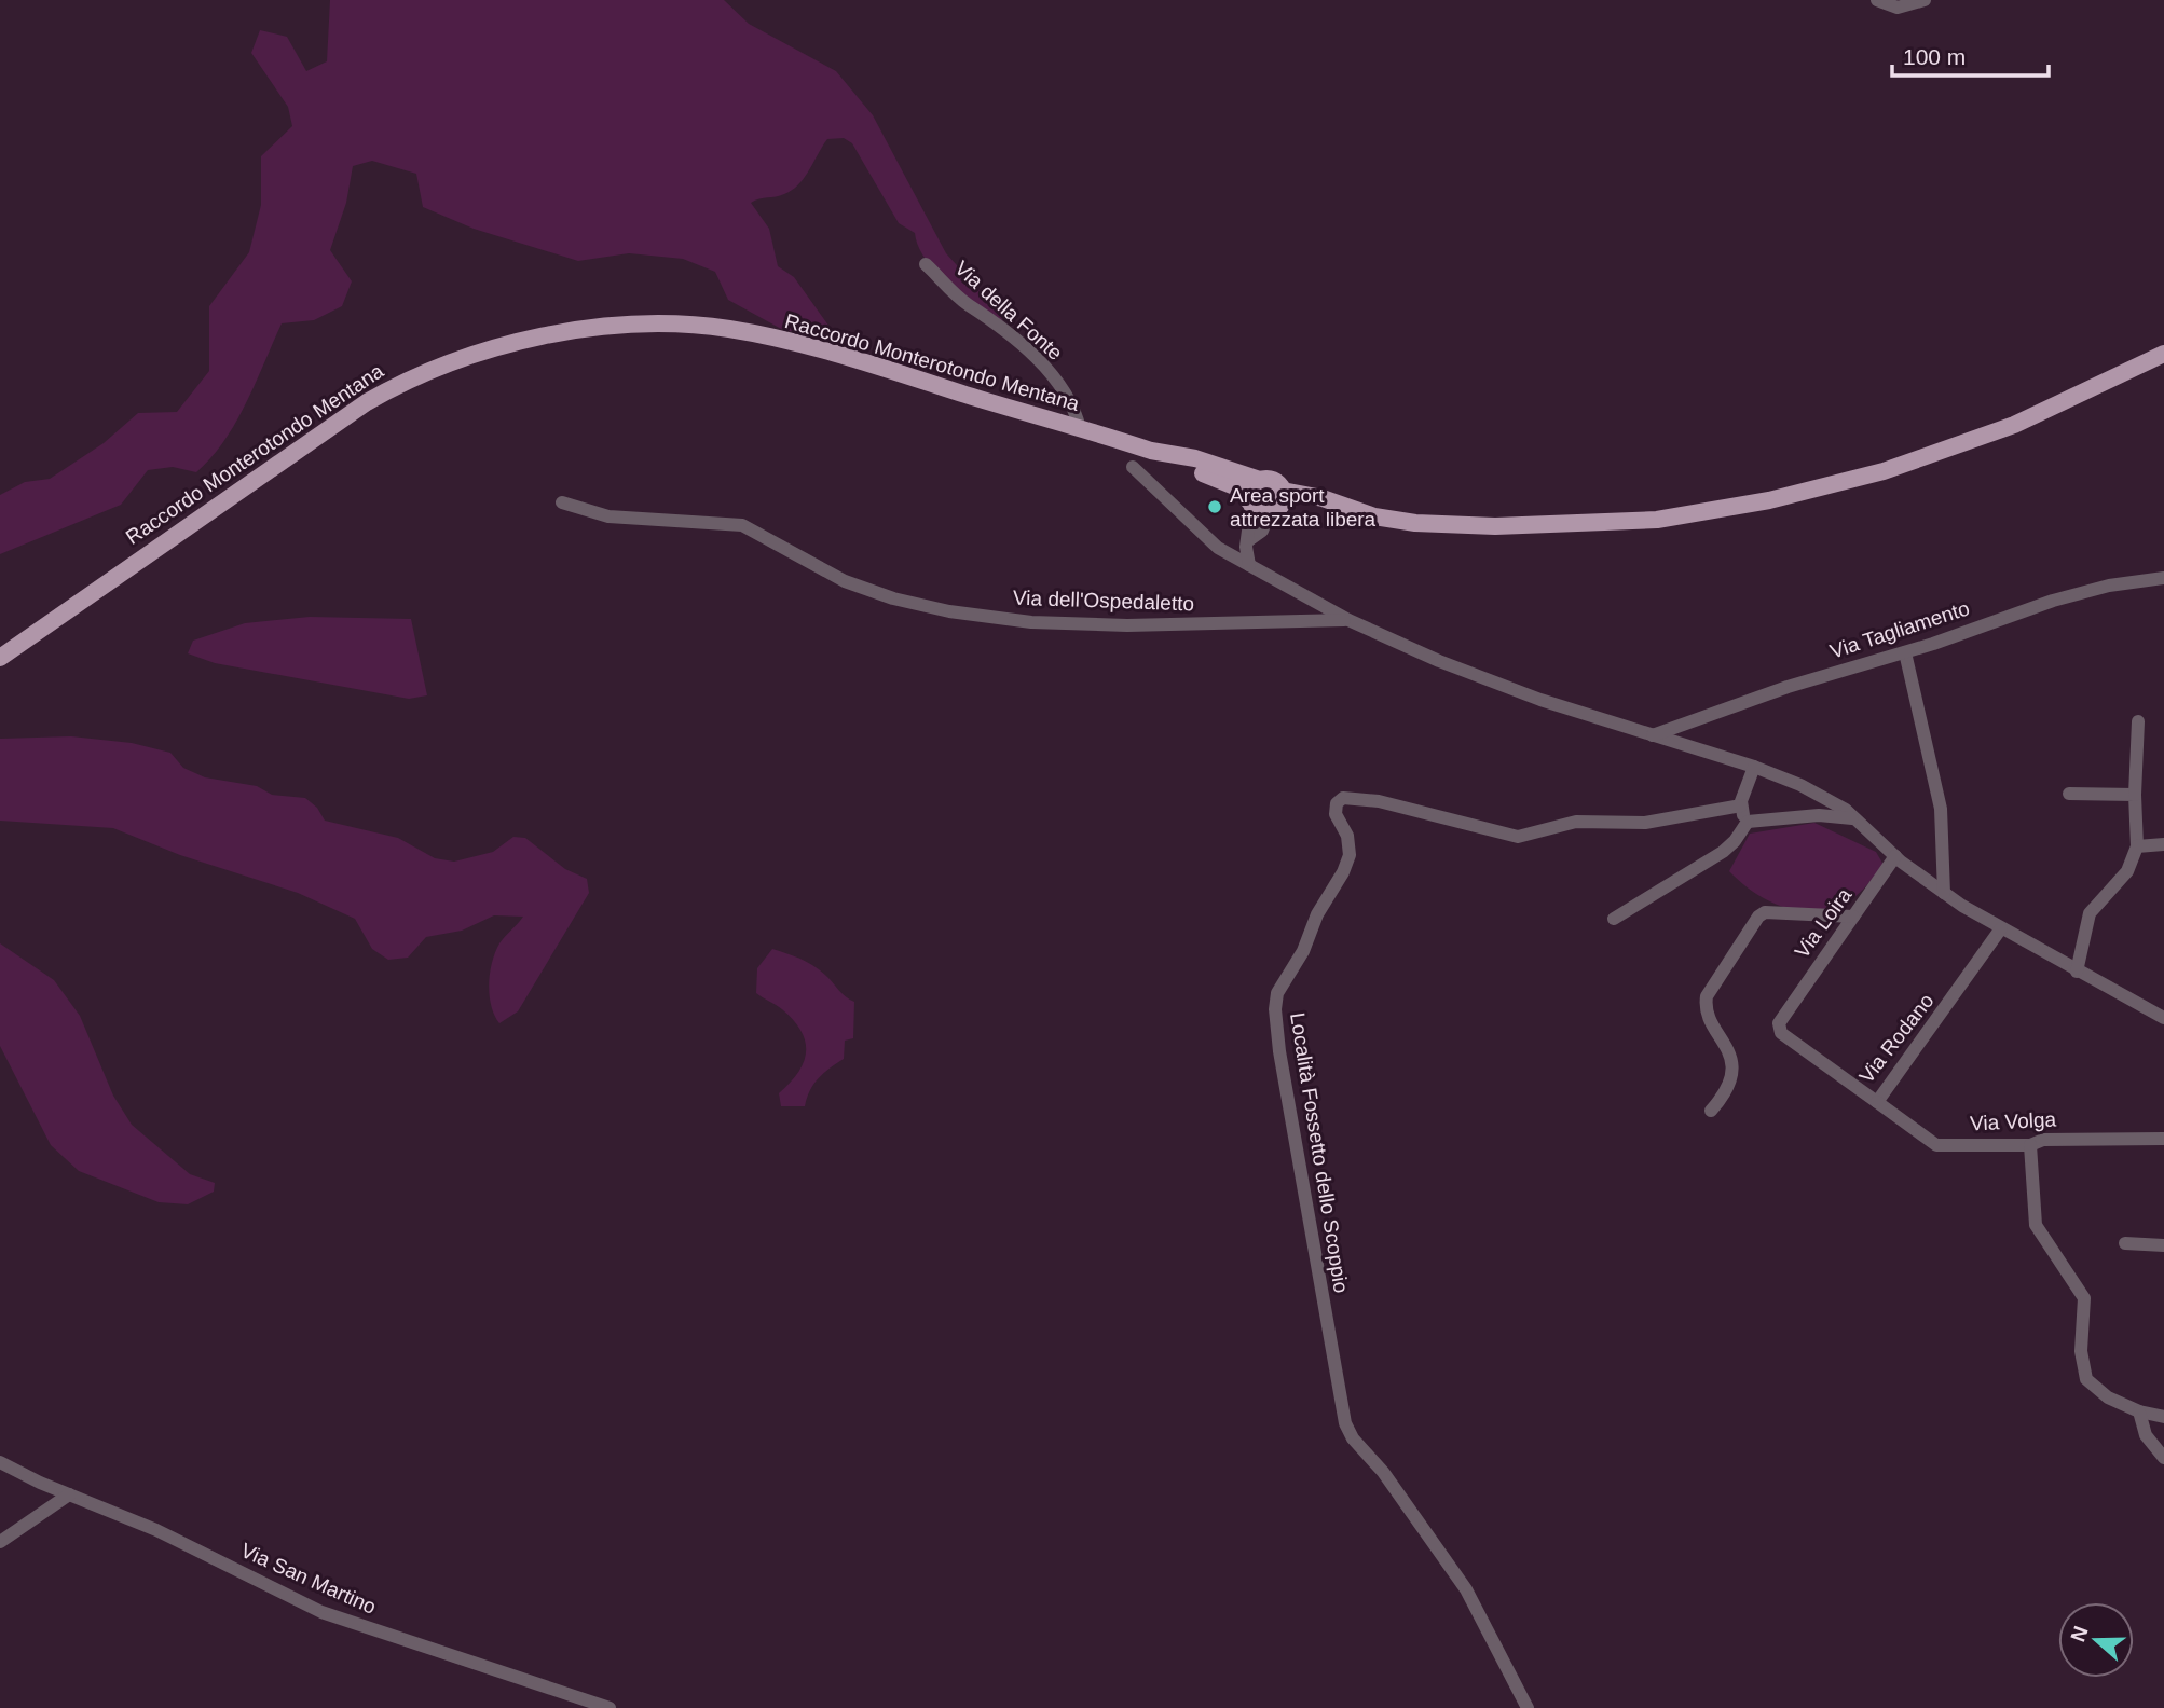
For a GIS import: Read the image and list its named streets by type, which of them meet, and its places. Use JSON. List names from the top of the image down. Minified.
{"streets":{"main road":["Raccordo Monterotondo Mentana"],"street":["Via della Fonte","Via dell'Ospedaletto","Via Tagliamento","Via Loira","Via Rodano","Via Volga","Località Fossetto dello Scoppio","Via San Martino"]},"crossings":[["Via della Fonte","Raccordo Monterotondo Mentana"],["Via Loira","Via Rodano"],["Via Rodano","Via Volga"]],"places":["Area sport attrezzata libera"],"scale_bar":"100 m","north":"left"}
